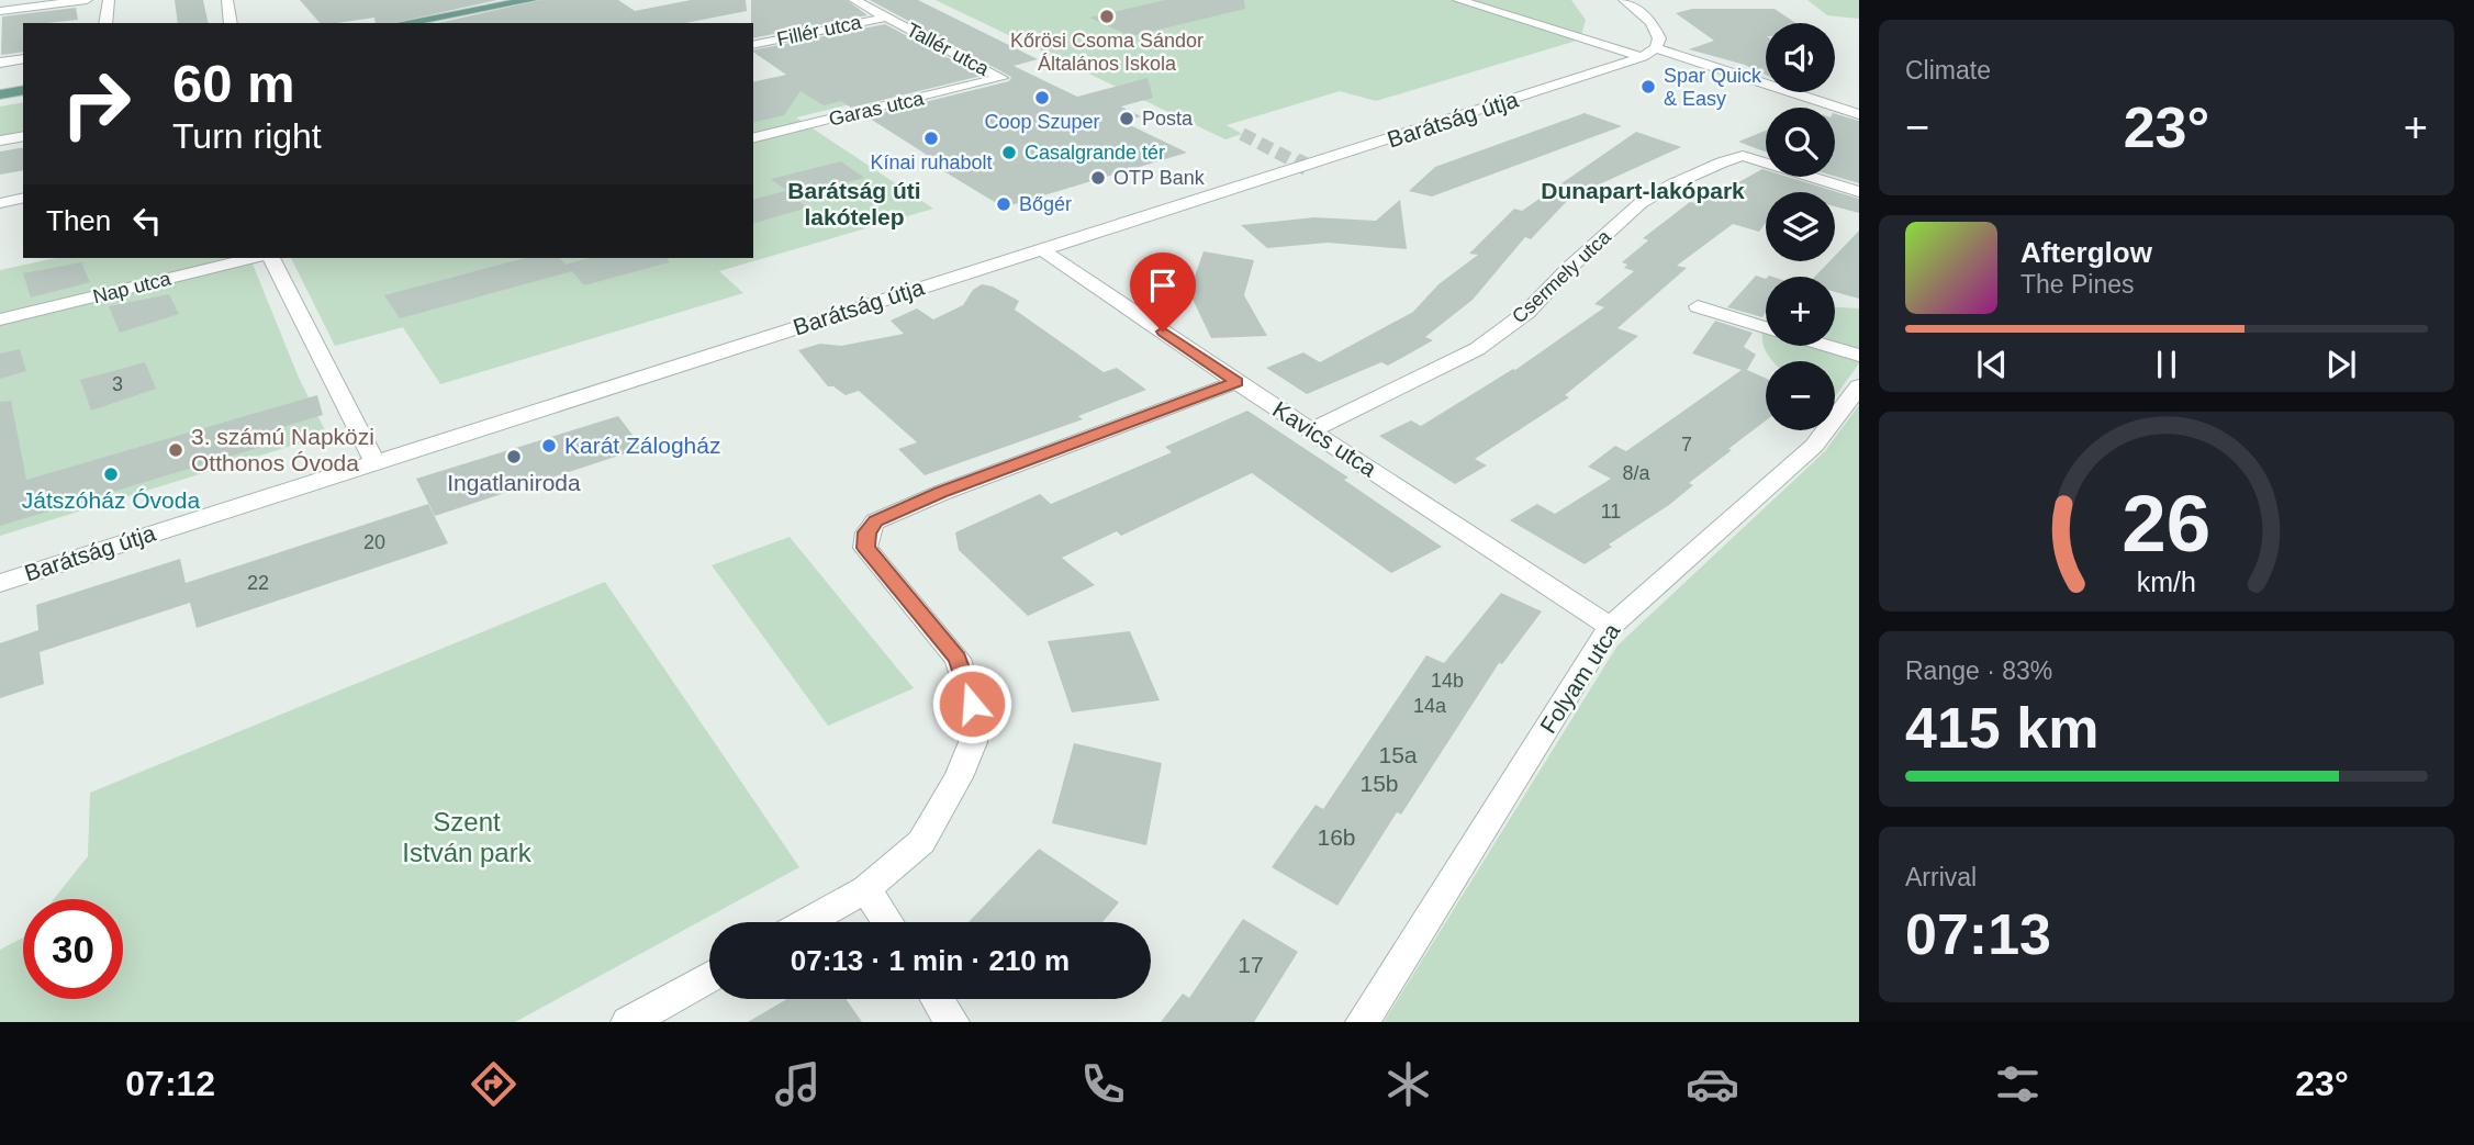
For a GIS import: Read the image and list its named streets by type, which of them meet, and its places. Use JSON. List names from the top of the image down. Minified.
{"streets":{"street":["Fillér utca","Tallér utca","Garas utca","Barátság útja","Csermely utca","Nap utca","Kavics utca","Folyam utca"]},"crossings":[["Fillér utca","Tallér utca"],["Tallér utca","Garas utca"],["Barátság útja","Kavics utca"],["Csermely utca","Kavics utca"],["Kavics utca","Folyam utca"]],"districts":["Barátság úti lakótelep","Dunapart-lakópark"],"parks":["Szent István park"],"places":["Kőrösi Csoma Sándor Általános Iskola","Spar Quick & Easy","Coop Szuper","Posta","Kínai ruhabolt","Casalgrande tér","OTP Bank","Bőgér","Karát Zálogház","3. számú Napközi Otthonos Óvoda","Ingatlaniroda","Játszóház Óvoda"],"house_numbers":["3","7","8/a","11","20","22","14b","14a","15a","15b","16b","17"],"page":{"tile":["Climate",["Range · 83%","415 km"],["Arrival","07:13"]],"map_buttons":["+","−"],"turn":["60 m","Turn right"],"heat":["−","23°","+"],"then":"Then","song":["Afterglow","The Pines"],"limit":"30","trip":"07:13 · 1 min · 210 m","tabs":["07:12","23°"],"gauge":["26","km/h"]}}
